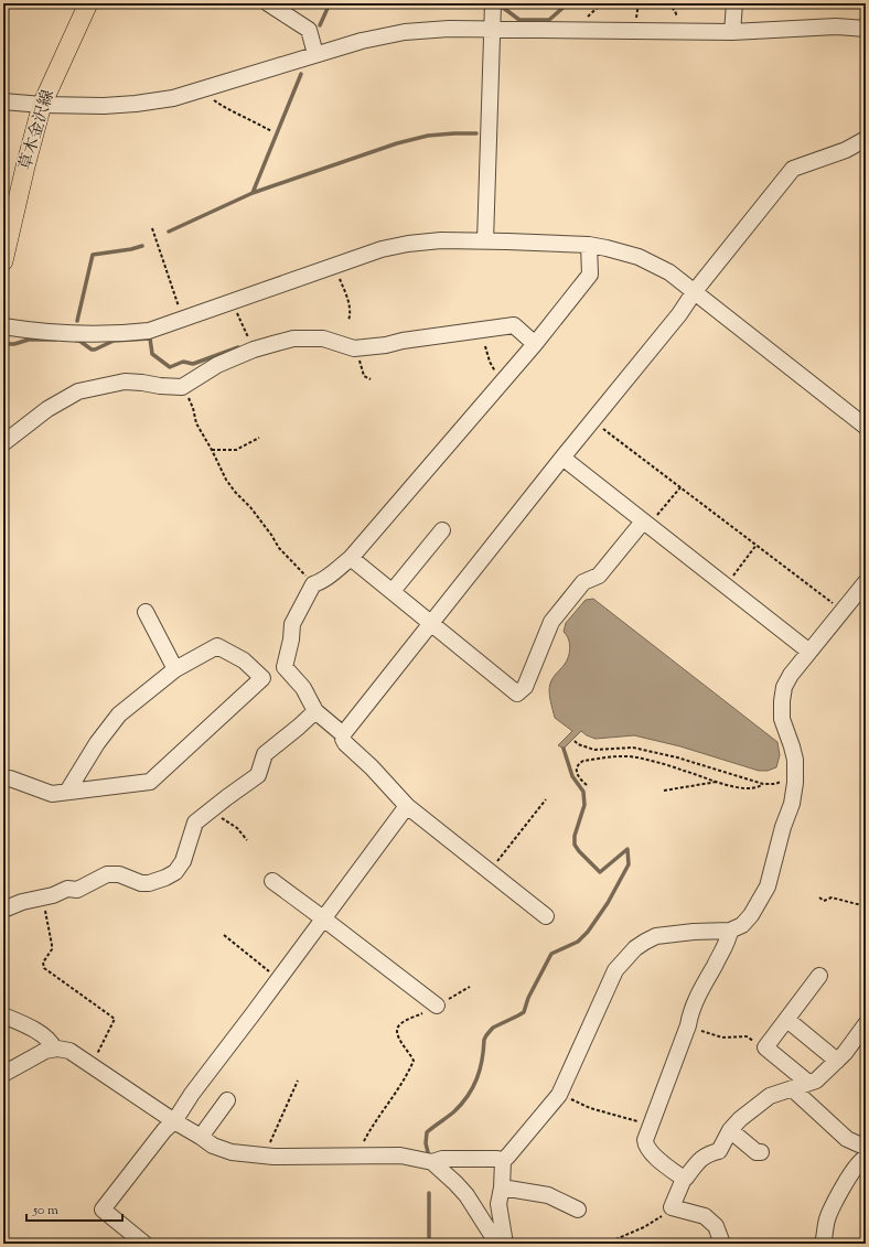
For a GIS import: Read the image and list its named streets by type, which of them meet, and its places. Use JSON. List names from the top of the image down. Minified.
{"streets":{"main road":["草木金沢線"]},"scale_bar":"50 m"}
